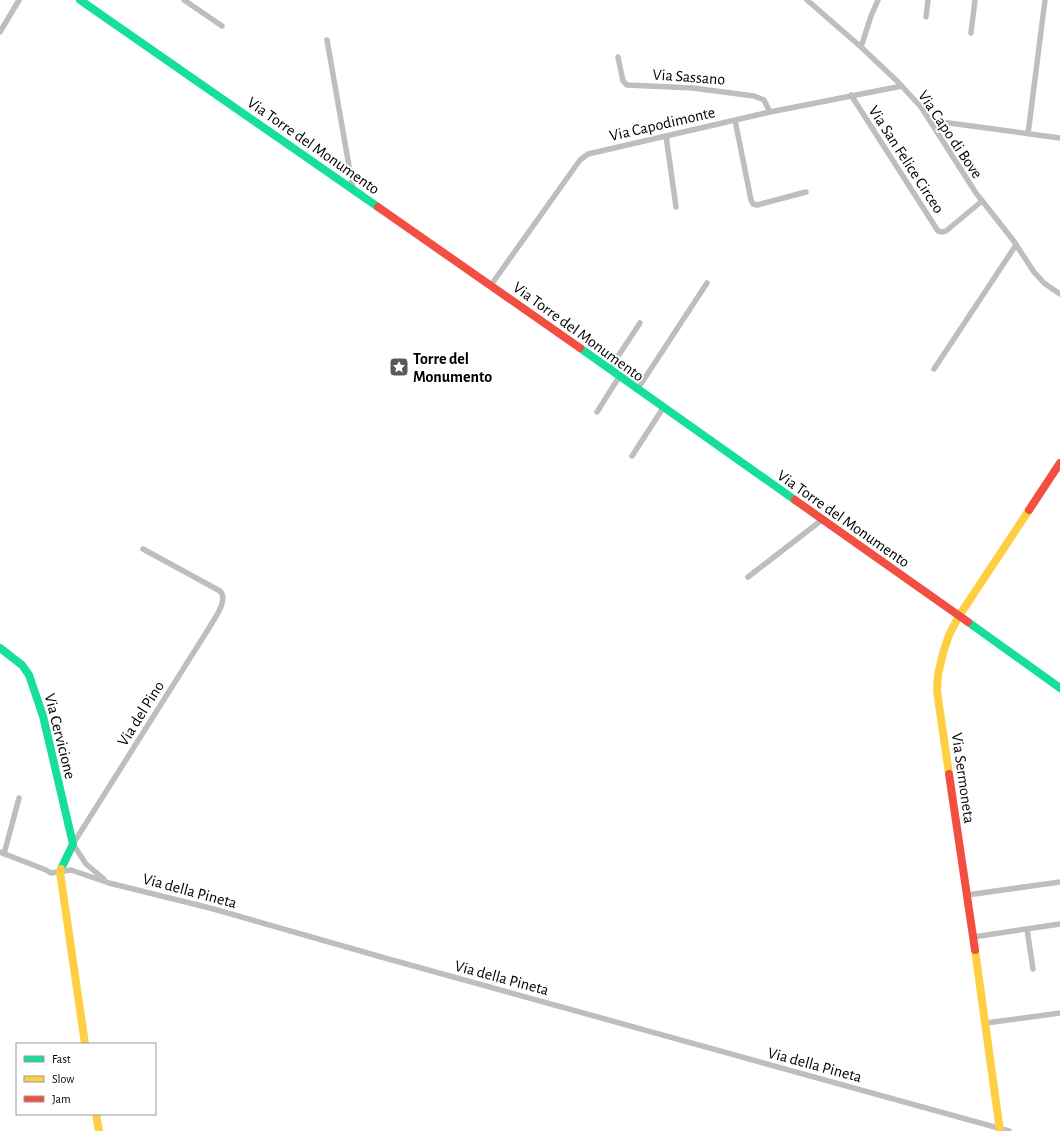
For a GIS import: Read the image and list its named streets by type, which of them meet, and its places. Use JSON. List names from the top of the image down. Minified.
{"streets":{"street":["Via Sassano","Via Capodimonte","Via Capo di Bove","Via Torre del Monumento","Via San Felice Circeo","Via del Pino","Via Cervicione","Via Sermoneta","Via della Pineta"]},"crossings":[["Via Sassano","Via Capodimonte"],["Via Capodimonte","Via Capo di Bove"],["Via Capodimonte","Via Torre del Monumento"],["Via Capodimonte","Via San Felice Circeo"],["Via Capo di Bove","Via San Felice Circeo"],["Via Torre del Monumento","Via Sermoneta"],["Via del Pino","Via Cervicione"],["Via Cervicione","Via della Pineta"],["Via Sermoneta","Via della Pineta"]],"places":{"place":["Torre del Monumento"]},"legend":["Fast","Slow","Jam"]}
